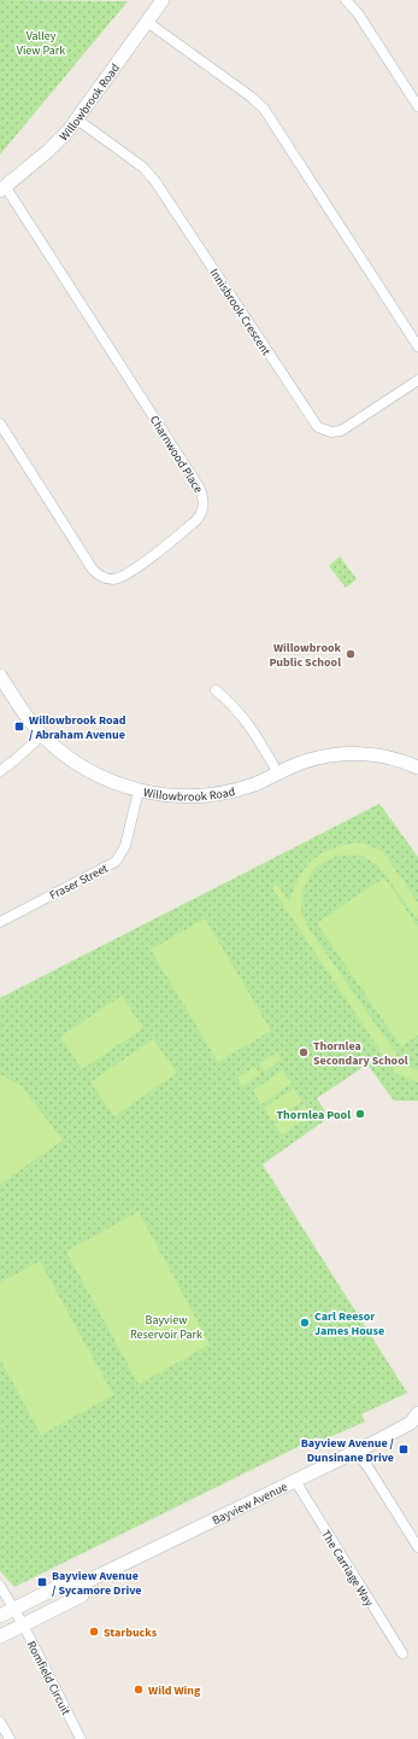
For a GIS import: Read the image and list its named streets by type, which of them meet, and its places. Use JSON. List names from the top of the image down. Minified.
{"streets":{"street":["Willowbrook Road","Innisbrook Crescent","Charnwood Place","Fraser Street","Bayview Avenue","The Carriage Way","Romfield Circuit"]},"crossings":[["Willowbrook Road","Innisbrook Crescent"],["Willowbrook Road","Charnwood Place"],["Willowbrook Road","Fraser Street"],["Bayview Avenue","The Carriage Way"],["Bayview Avenue","Romfield Circuit"]],"parks":["Valley View Park","Bayview Reservoir Park"],"places":{"other":["Willowbrook Public School","Thornlea Secondary School","Thornlea Pool","Carl Reesor James House","Starbucks","Wild Wing"],"transit":["Willowbrook Road / Abraham Avenue","Bayview Avenue / Dunsinane Drive","Bayview Avenue / Sycamore Drive"]}}
